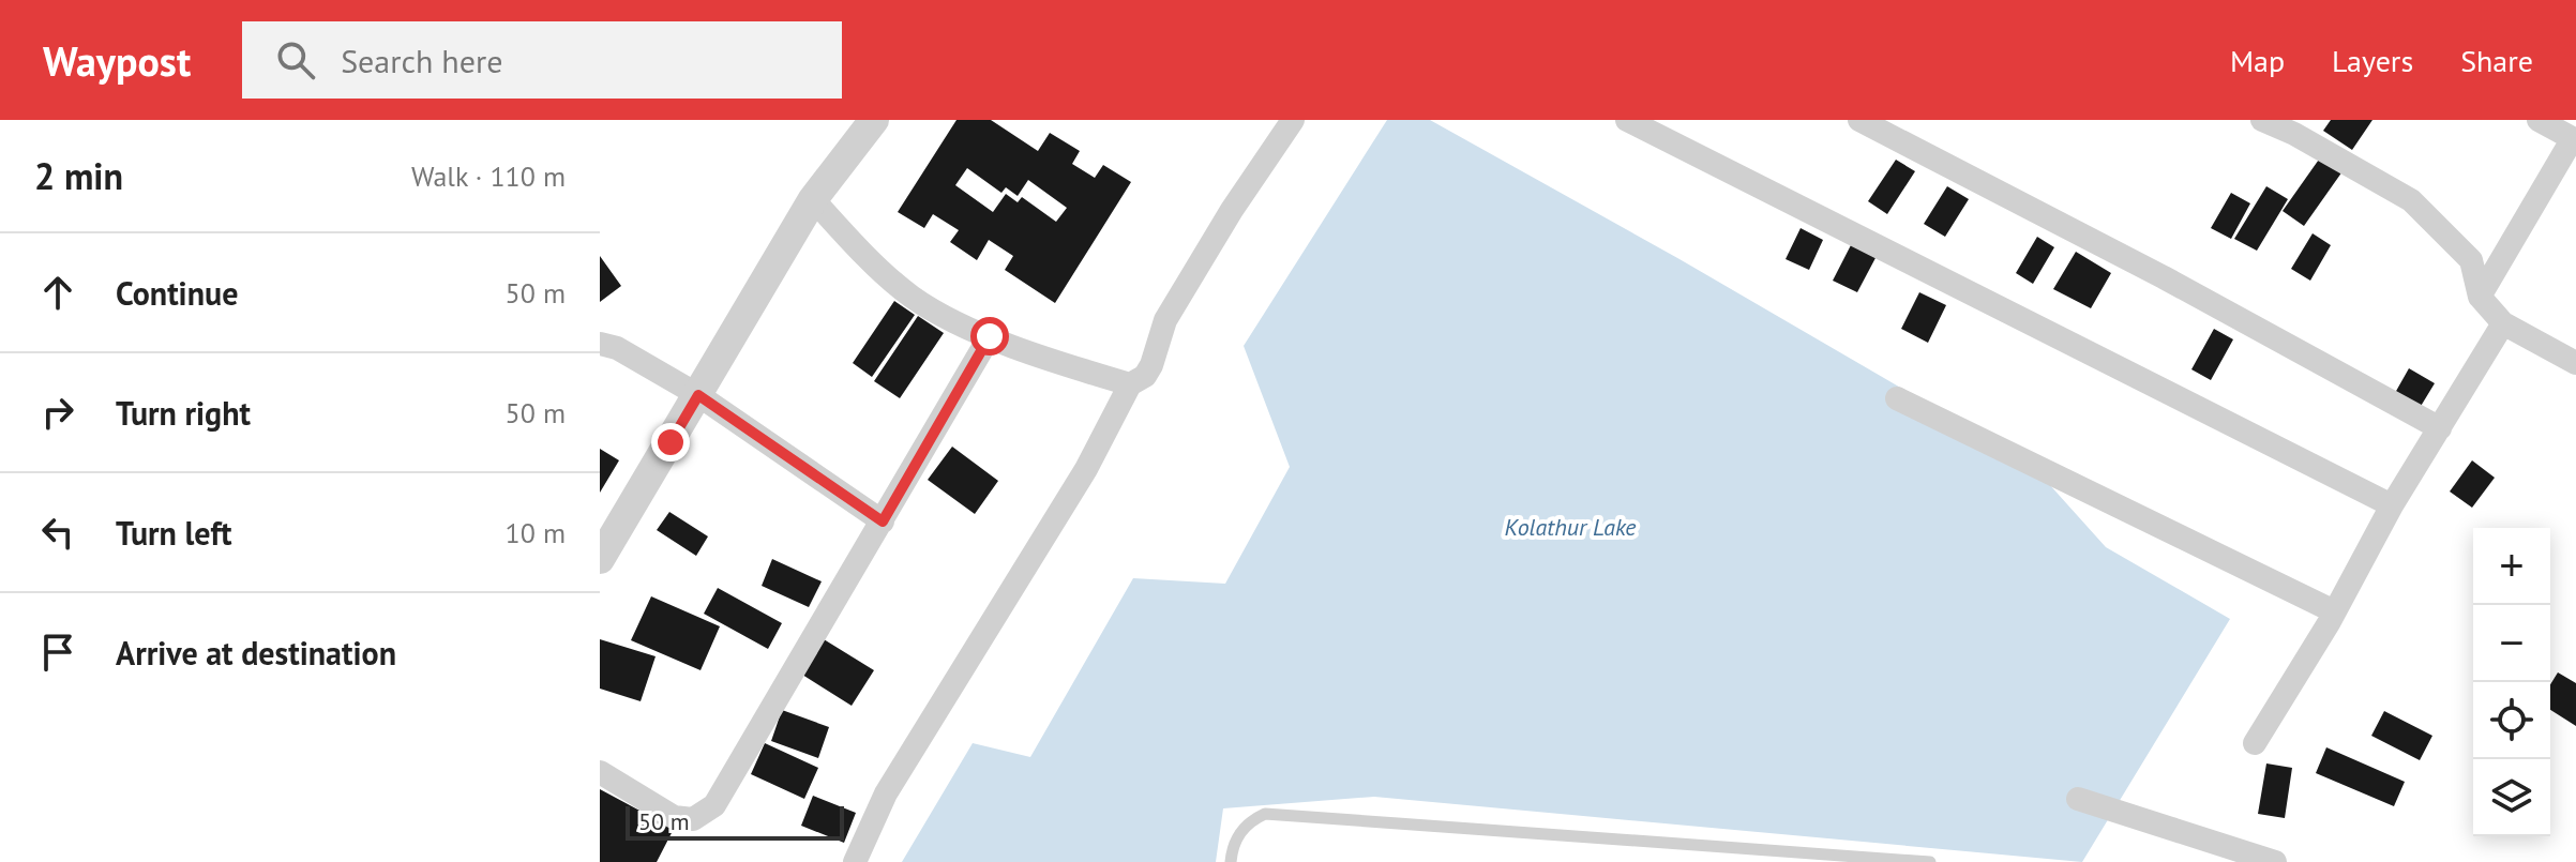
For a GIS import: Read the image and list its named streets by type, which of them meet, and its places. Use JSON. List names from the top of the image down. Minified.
{"water":["Kolathur Lake"],"scale_bar":"50 m","page":{"header":"Waypost","search":"Search here","nav":["Map","Layers","Share"],"heading":["2 min","Walk · 110 m"],"list":[["Continue","50 m"],["Turn right","50 m"],["Turn left","10 m"],"Arrive at destination"],"map_buttons":["+","−"],"scale":"50 m"}}
